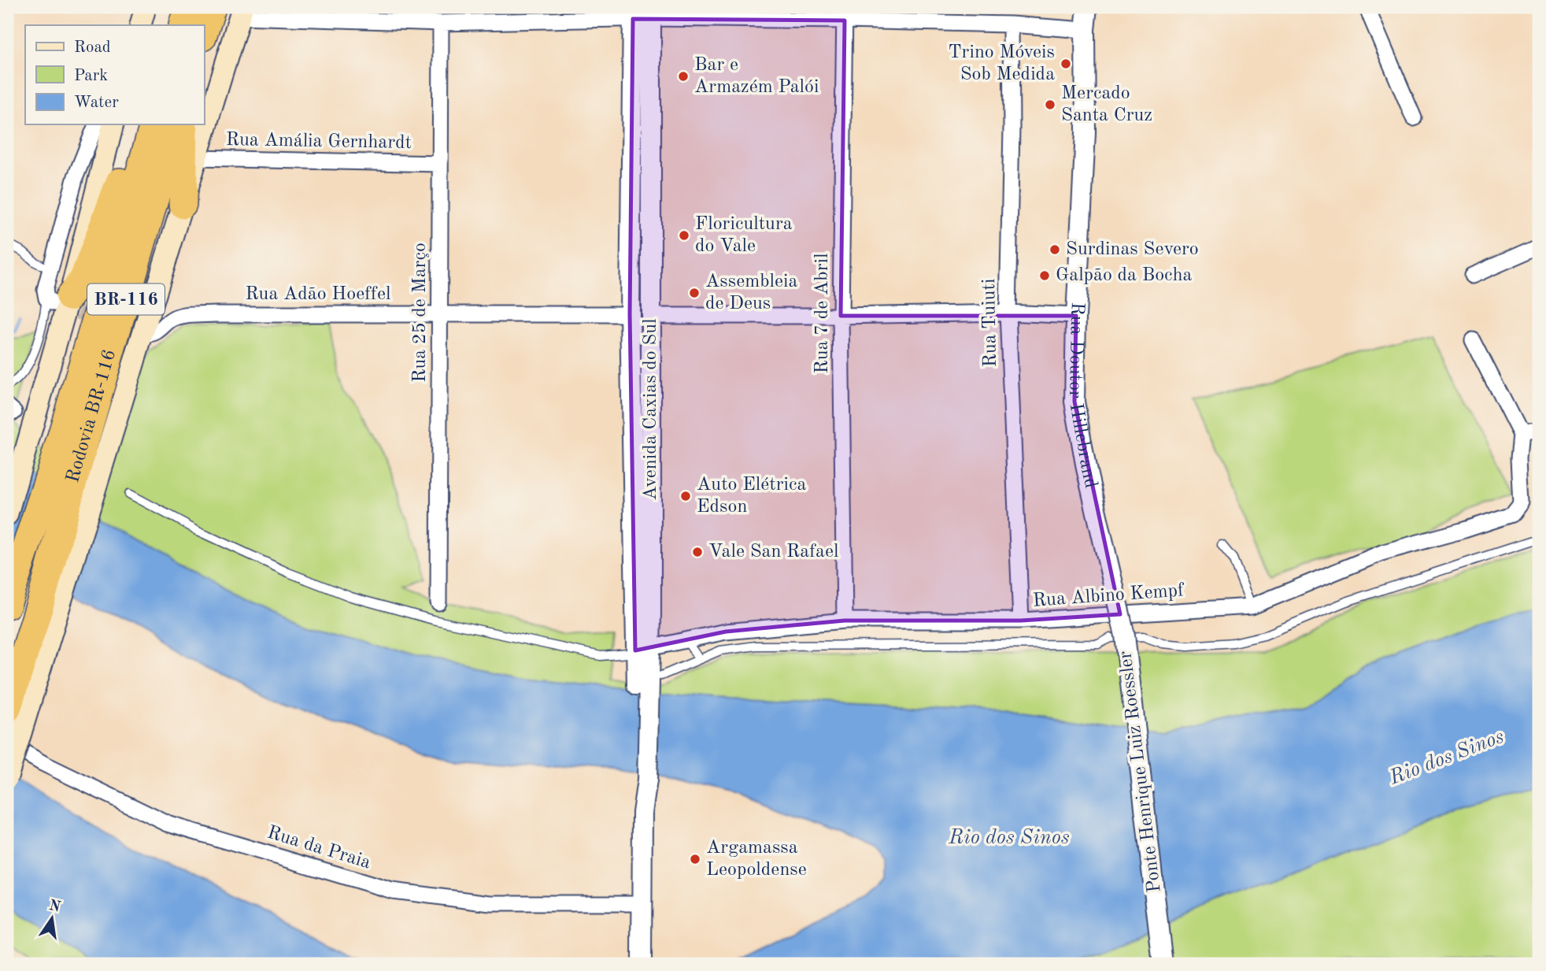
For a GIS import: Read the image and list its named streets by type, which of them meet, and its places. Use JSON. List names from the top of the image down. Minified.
{"streets":{"highway":["BR-116","Rodovia BR-116"],"street":["Rua Amália Gernhardt","Rua Adão Hoeffel","Rua 25 de Março","Rua 7 de Abril","Rua Tuiuti","Rua Doutor Hillebrand","Avenida Caxias do Sul","Rua Albino Kempf","Ponte Henrique Luiz Roessler","Rua da Praia"]},"crossings":[["Rua Amália Gernhardt","Rua 25 de Março"],["Rua Adão Hoeffel","Rua 25 de Março"],["Rua Adão Hoeffel","Avenida Caxias do Sul"],["Rua 7 de Abril","Rua Albino Kempf"],["Rua Tuiuti","Rua Albino Kempf"],["Rua Doutor Hillebrand","Ponte Henrique Luiz Roessler"],["Avenida Caxias do Sul","Rua Albino Kempf"],["Avenida Caxias do Sul","Rua da Praia"]],"water":["Rio dos Sinos"],"places":["Trino Móveis Sob Medida","Bar e Armazém Palói","Mercado Santa Cruz","Floricultura do Vale","Surdinas Severo","Galpão da Bocha","Assembleia de Deus","Auto Elétrica Edson","Vale San Rafael","Argamassa Leopoldense"],"legend":["Road","Park","Water"],"north":"top"}
